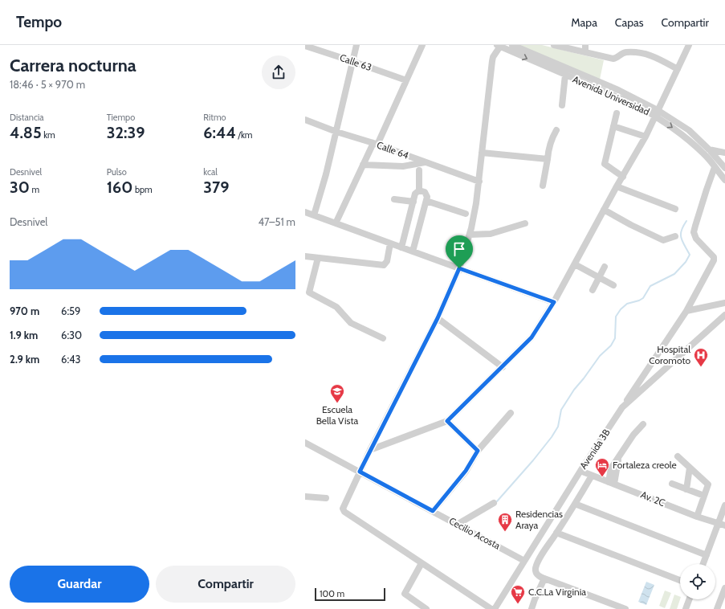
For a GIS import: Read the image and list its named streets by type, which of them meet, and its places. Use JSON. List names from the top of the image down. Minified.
{"streets":{"street":["Calle 63","Avenida Universidad","Calle 64","Avenida 3B","Av. 2C","Cecilio Acosta"]},"crossings":[["Avenida 3B","Av. 2C"],["Avenida 3B","Cecilio Acosta"]],"places":{"hospital":["Hospital Coromoto"],"school or university":["Escuela Bella Vista"],"hotel":["Fortaleza creole"],"building":["Residencias Araya"],"supermarket":["C.C.La Virginia"]},"scale_bar":"100 m","page":{"header":"Tempo","nav":["Mapa","Capas","Compartir"],"heading":["Carrera nocturna","18:46 · 5 × 970 m"],"stats":[["Distancia","4.85 km"],["Tiempo","32:39"],["Ritmo","6:44 /km"],["Desnivel","30 m"],["Pulso","160 bpm"],["kcal","379"]],"chart":["Desnivel","47–51 m"],"list":[{"name":"970 m","note":"6:59"},{"name":"1.9 km","note":"6:30"},{"name":"2.9 km","note":"6:43"}],"buttons":["Guardar","Compartir"],"scale":"100 m"}}
